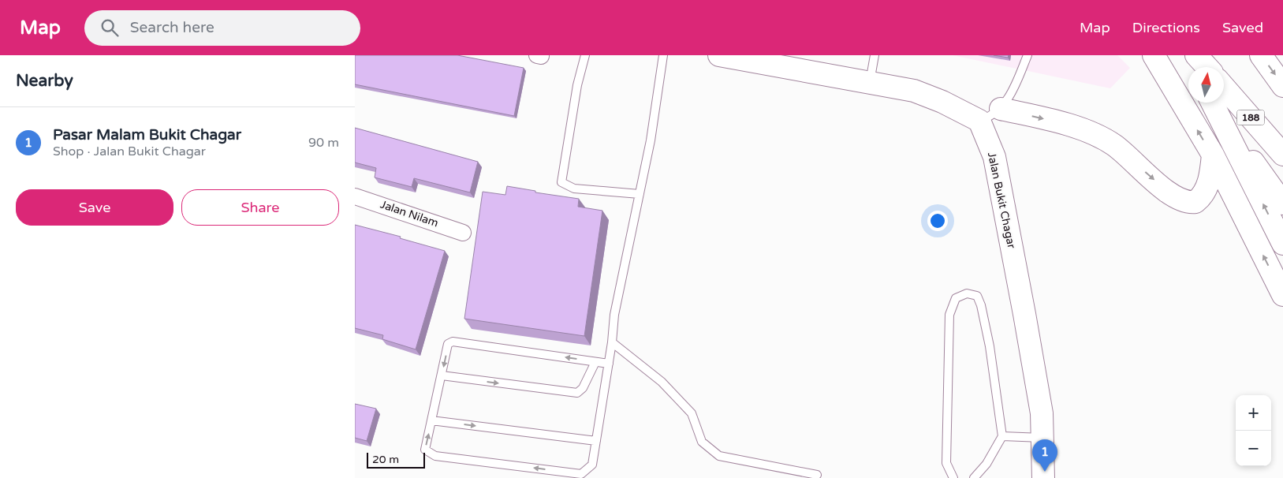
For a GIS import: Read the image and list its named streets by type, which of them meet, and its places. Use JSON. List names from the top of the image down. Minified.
{"streets":{"main road":["188","Jalan Bukit Chagar"],"street":["Jalan Nilam"]},"scale_bar":"20 m","north":"top","page":{"header":"Map","search":"Search here","nav":["Map","Directions","Saved"],"heading":"Nearby","list":[{"mark":"1","name":"Pasar Malam Bukit Chagar","note":"Shop · Jalan Bukit Chagar","value":"90 m"}],"buttons":["Save","Share"],"map_buttons":["+","−"],"pins":"1","scale":"20 m"}}
